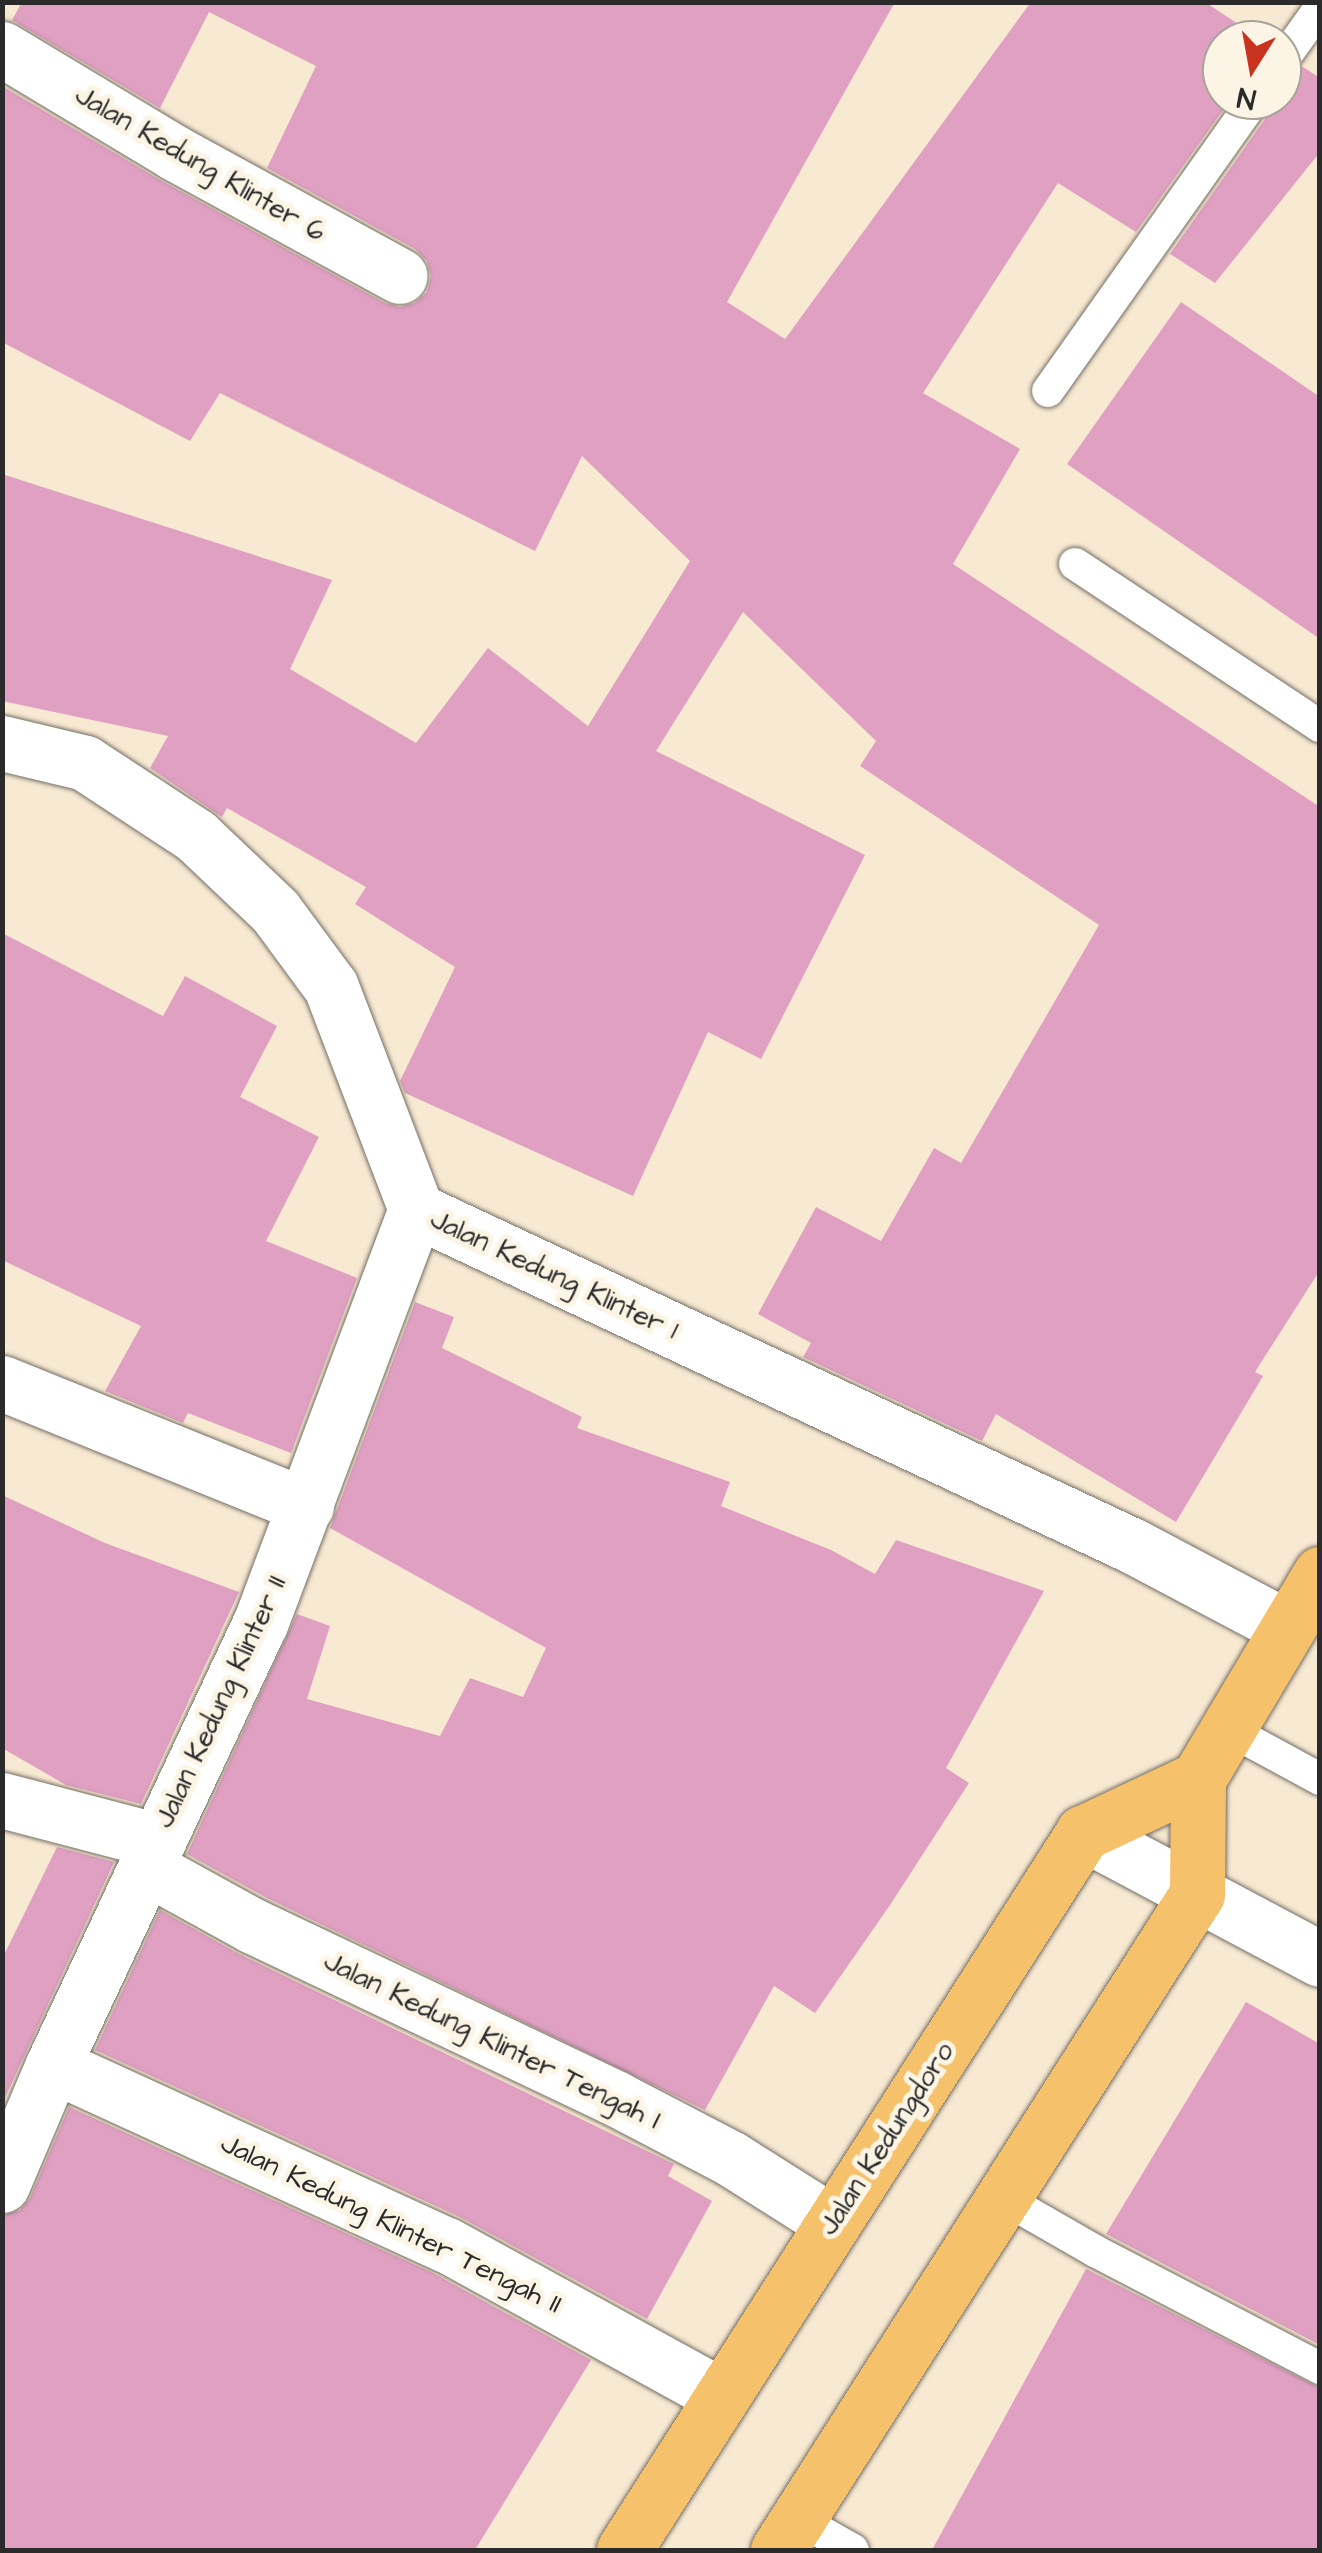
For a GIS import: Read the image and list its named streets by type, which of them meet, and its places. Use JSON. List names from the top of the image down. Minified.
{"streets":{"main road":["Jalan Kedungdoro"],"street":["Jalan Kedung Klinter 6","Jalan Kedung Klinter 1","Jalan Kedung Klinter II","Jalan Kedung Klinter Tengah I","Jalan Kedung Klinter Tengah II"]},"crossings":[["Jalan Kedung Klinter 1","Jalan Kedung Klinter II"],["Jalan Kedung Klinter II","Jalan Kedung Klinter Tengah I"],["Jalan Kedung Klinter II","Jalan Kedung Klinter Tengah II"],["Jalan Kedung Klinter Tengah I","Jalan Kedungdoro"],["Jalan Kedungdoro","Jalan Kedung Klinter Tengah II"]],"north":"bottom"}
